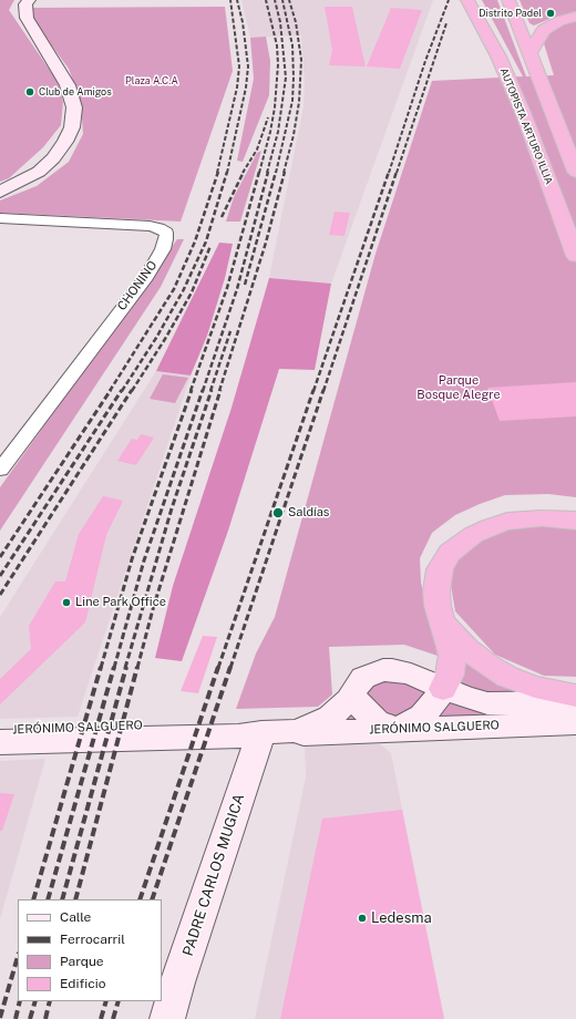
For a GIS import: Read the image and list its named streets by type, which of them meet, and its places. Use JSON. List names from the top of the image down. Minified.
{"streets":{"highway":["AUTOPISTA ARTURO ILLIA"],"street":["CHONINO","JERÓNIMO SALGUERO","PADRE CARLOS MUGICA"]},"crossings":[["JERÓNIMO SALGUERO","PADRE CARLOS MUGICA"]],"parks":["Plaza A.C.A","Parque Bosque Alegre"],"places":["Distrito Padel","Club de Amigos","Saldías","Line Park Office","Ledesma"],"legend":["Calle","Ferrocarril","Parque","Edificio"]}
